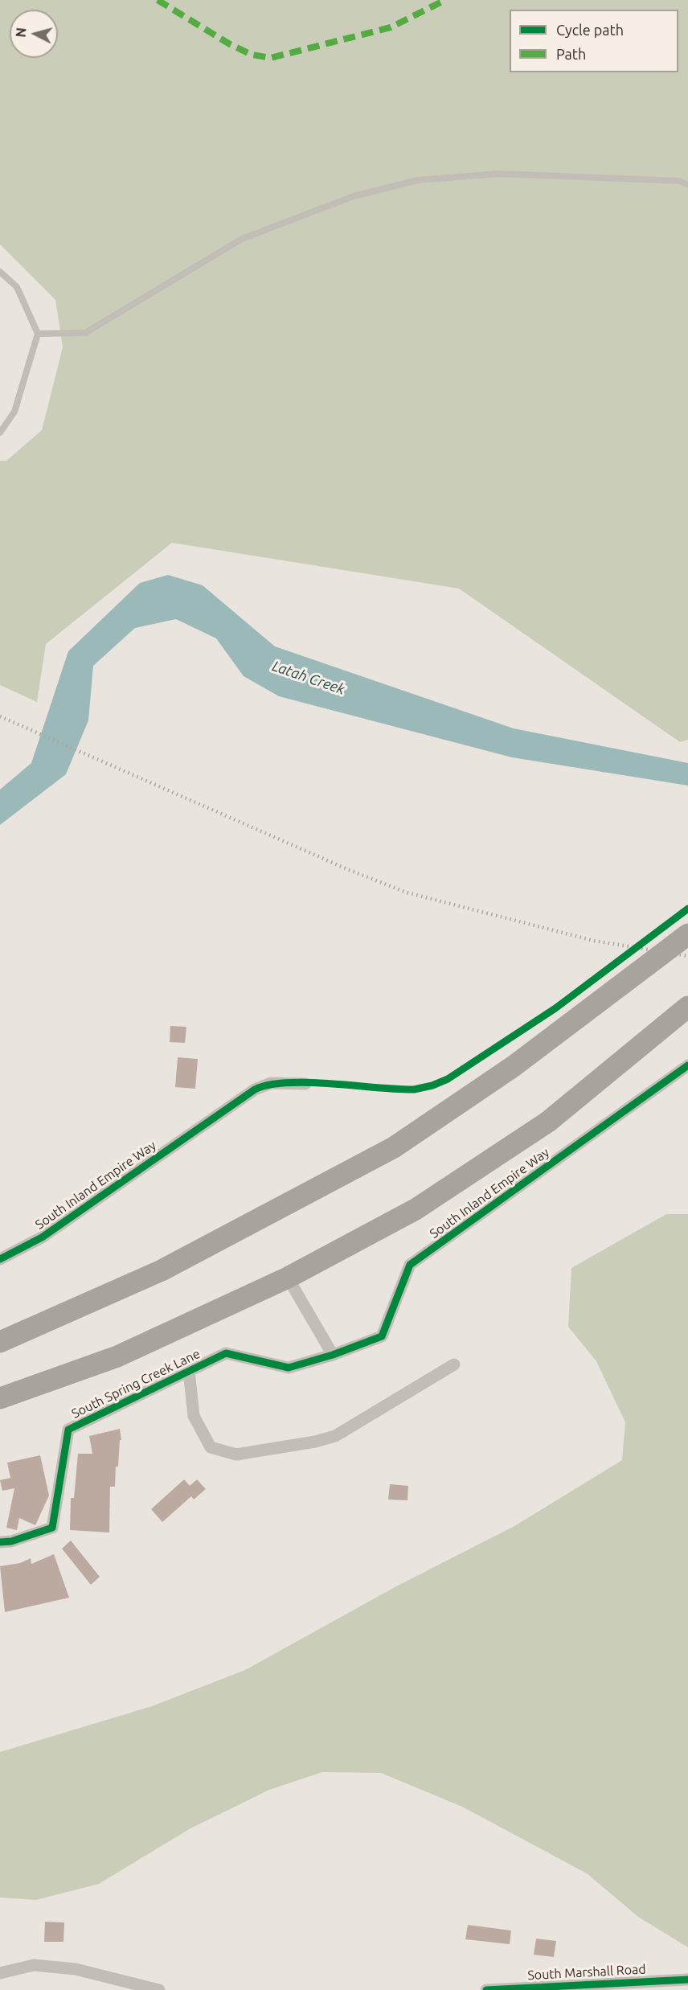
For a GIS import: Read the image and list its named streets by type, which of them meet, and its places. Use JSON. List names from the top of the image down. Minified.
{"streets":{"street":["South Inland Empire Way","South Spring Creek Lane","South Marshall Road"]},"crossings":[["South Inland Empire Way","South Spring Creek Lane"]],"water":["Latah Creek"],"legend":["Cycle path","Path"],"north":"left"}
